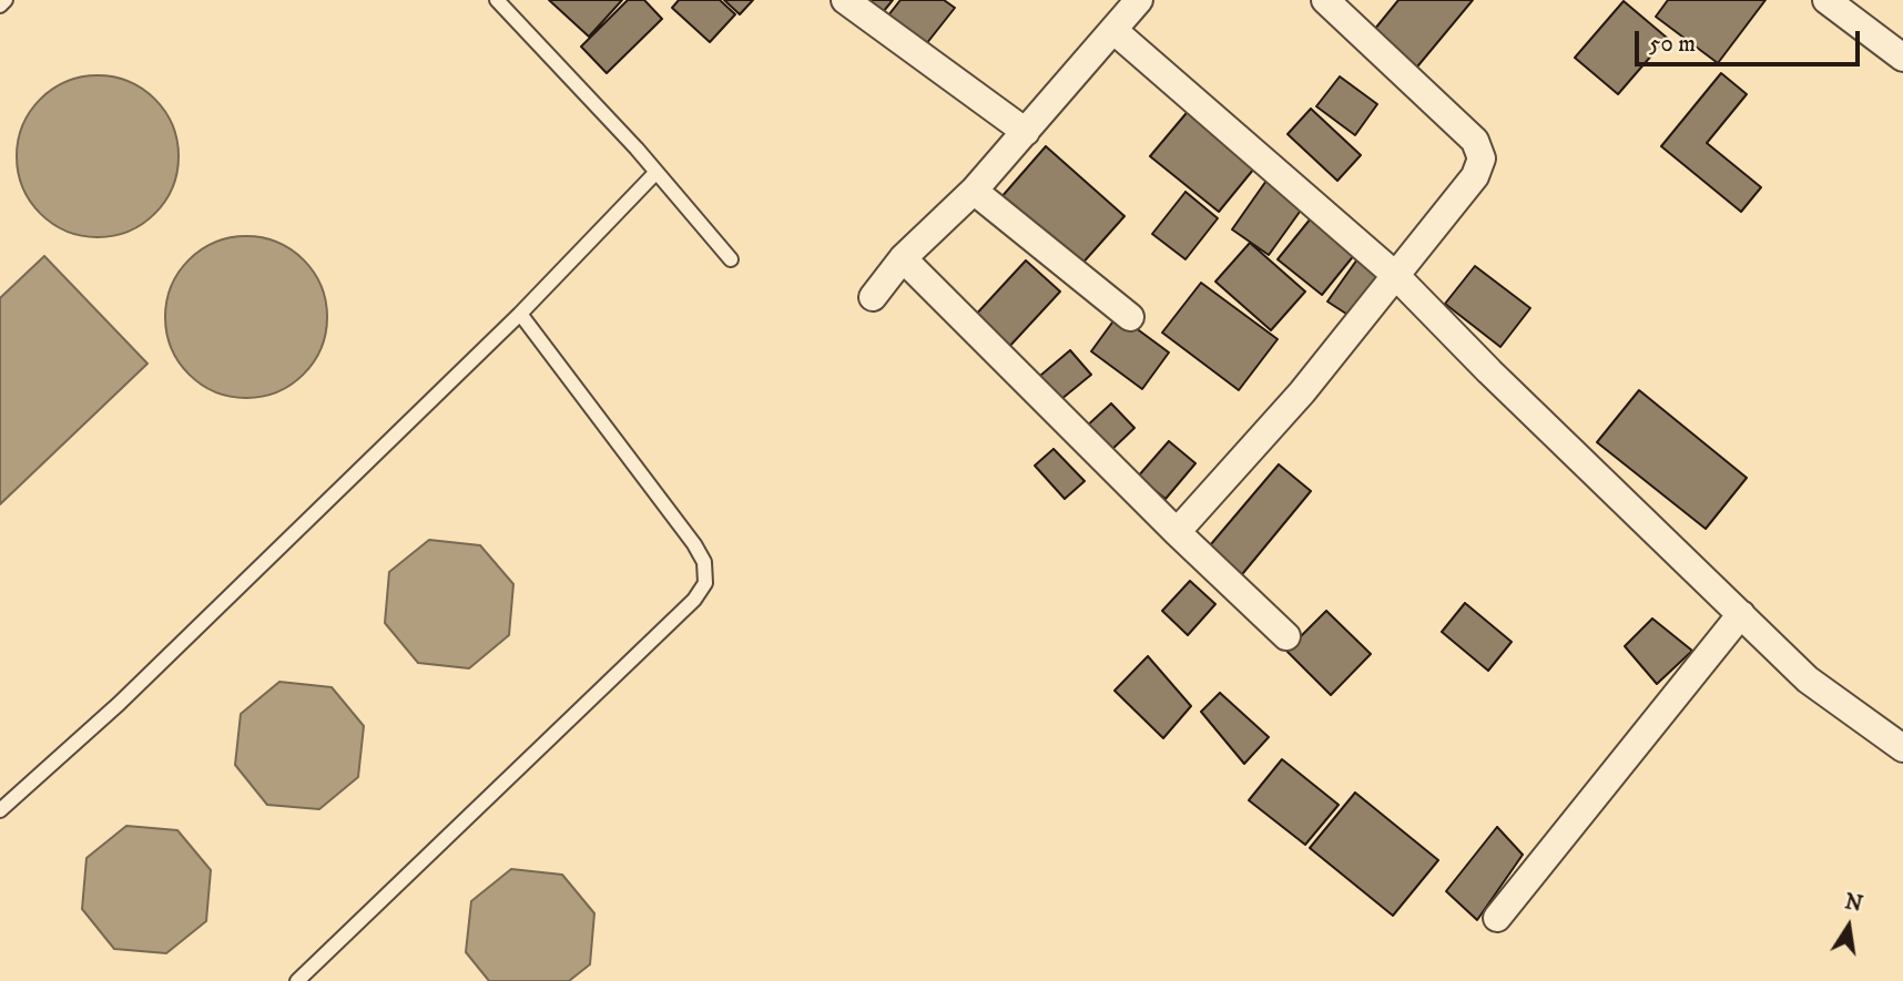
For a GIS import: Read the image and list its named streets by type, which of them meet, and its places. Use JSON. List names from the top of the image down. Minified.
{"scale_bar":"50 m","north":"top"}
